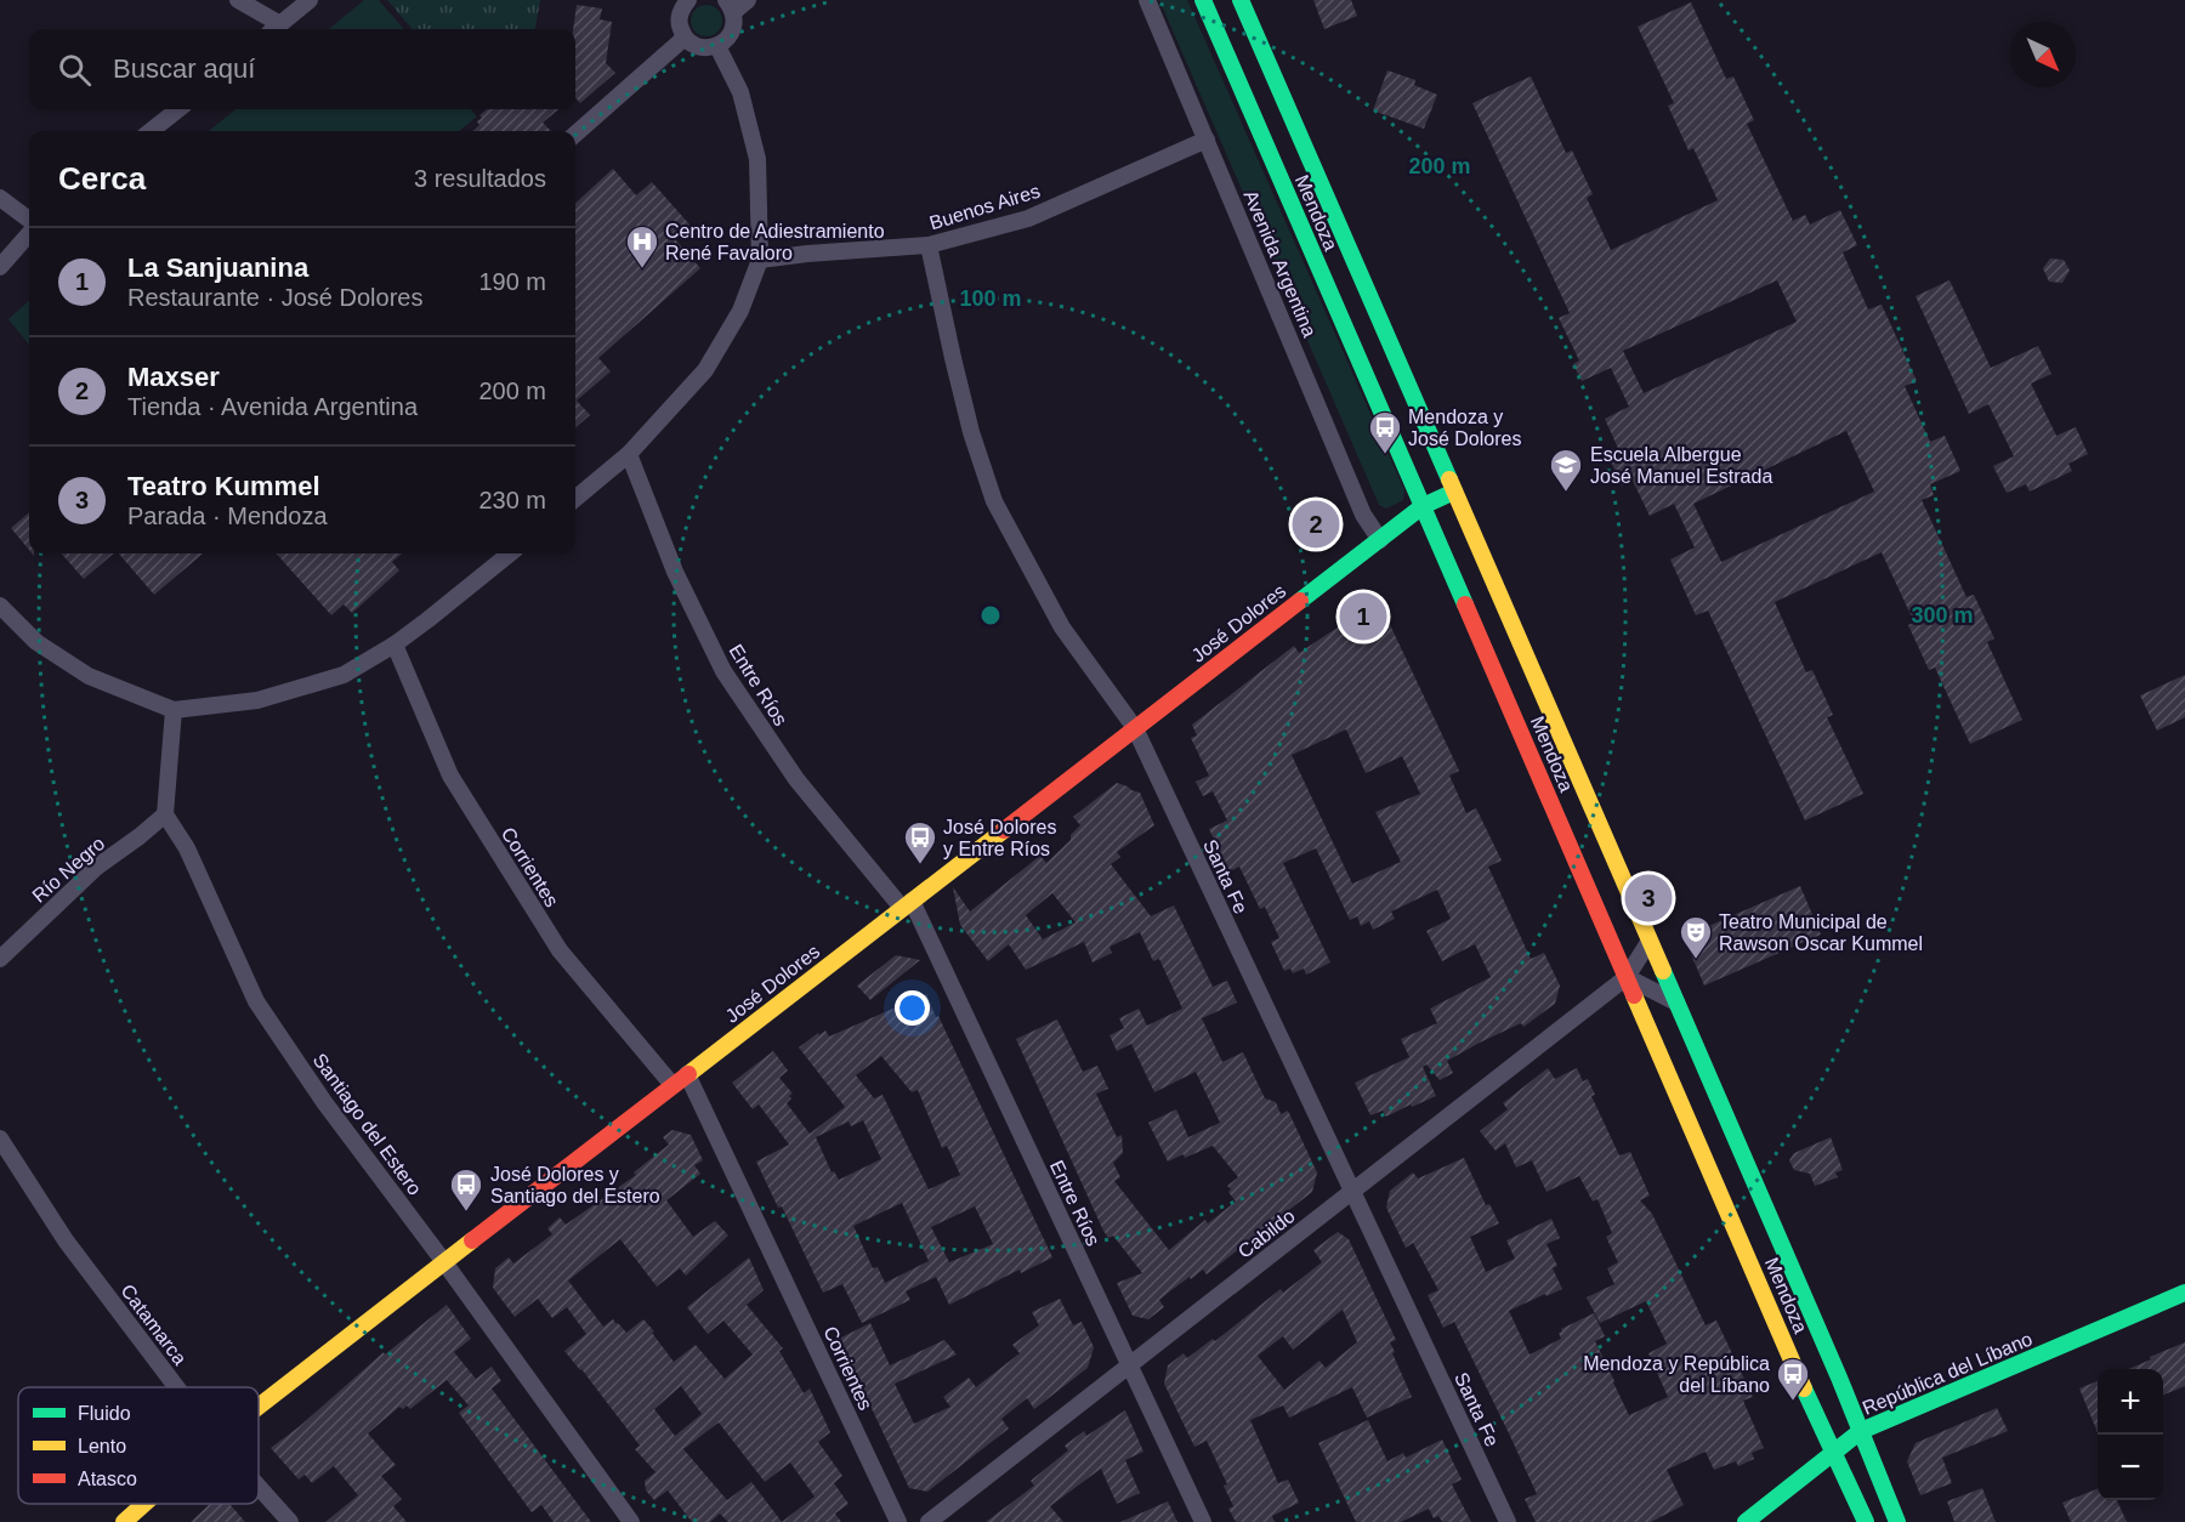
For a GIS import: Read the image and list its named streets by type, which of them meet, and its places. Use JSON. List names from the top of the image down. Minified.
{"streets":{"main road":["Mendoza","José Dolores","República del Líbano"],"street":["Buenos Aires","Avenida Argentina","Entre Ríos","Corrientes","Río Negro","Santa Fe","Santiago del Estero","Cabildo","Catamarca"]},"crossings":[["Buenos Aires","Avenida Argentina"],["Buenos Aires","Santa Fe"],["Mendoza","José Dolores"],["Mendoza","Cabildo"],["Mendoza","República del Líbano"],["Avenida Argentina","José Dolores"],["José Dolores","Entre Ríos"],["José Dolores","Corrientes"],["José Dolores","Santa Fe"],["José Dolores","Santiago del Estero"],["Entre Ríos","Cabildo"],["Río Negro","Santiago del Estero"],["Santa Fe","Cabildo"]],"places":{"hospital":["Centro de Adiestramiento René Favaloro"],"bus stop":["Mendoza y José Dolores","José Dolores y Entre Ríos","José Dolores y Santiago del Estero","Mendoza y República del Líbano"],"school or university":["Escuela Albergue José Manuel Estrada"],"theatre":["Teatro Municipal de Rawson Oscar Kummel"]},"legend":["Fluido","Lento","Atasco"],"north":"bottom right","page":{"search":"Buscar aquí","heading":["Cerca","3 resultados"],"list":[{"mark":"1","name":"La Sanjuanina","note":"Restaurante · José Dolores","value":"190 m"},{"mark":"2","name":"Maxser","note":"Tienda · Avenida Argentina","value":"200 m"},{"mark":"3","name":"Teatro Kummel","note":"Parada · Mendoza","value":"230 m"}],"pins":["2","1","3"],"map_buttons":["+","−"]},"rings":["200 m","100 m","300 m"]}
